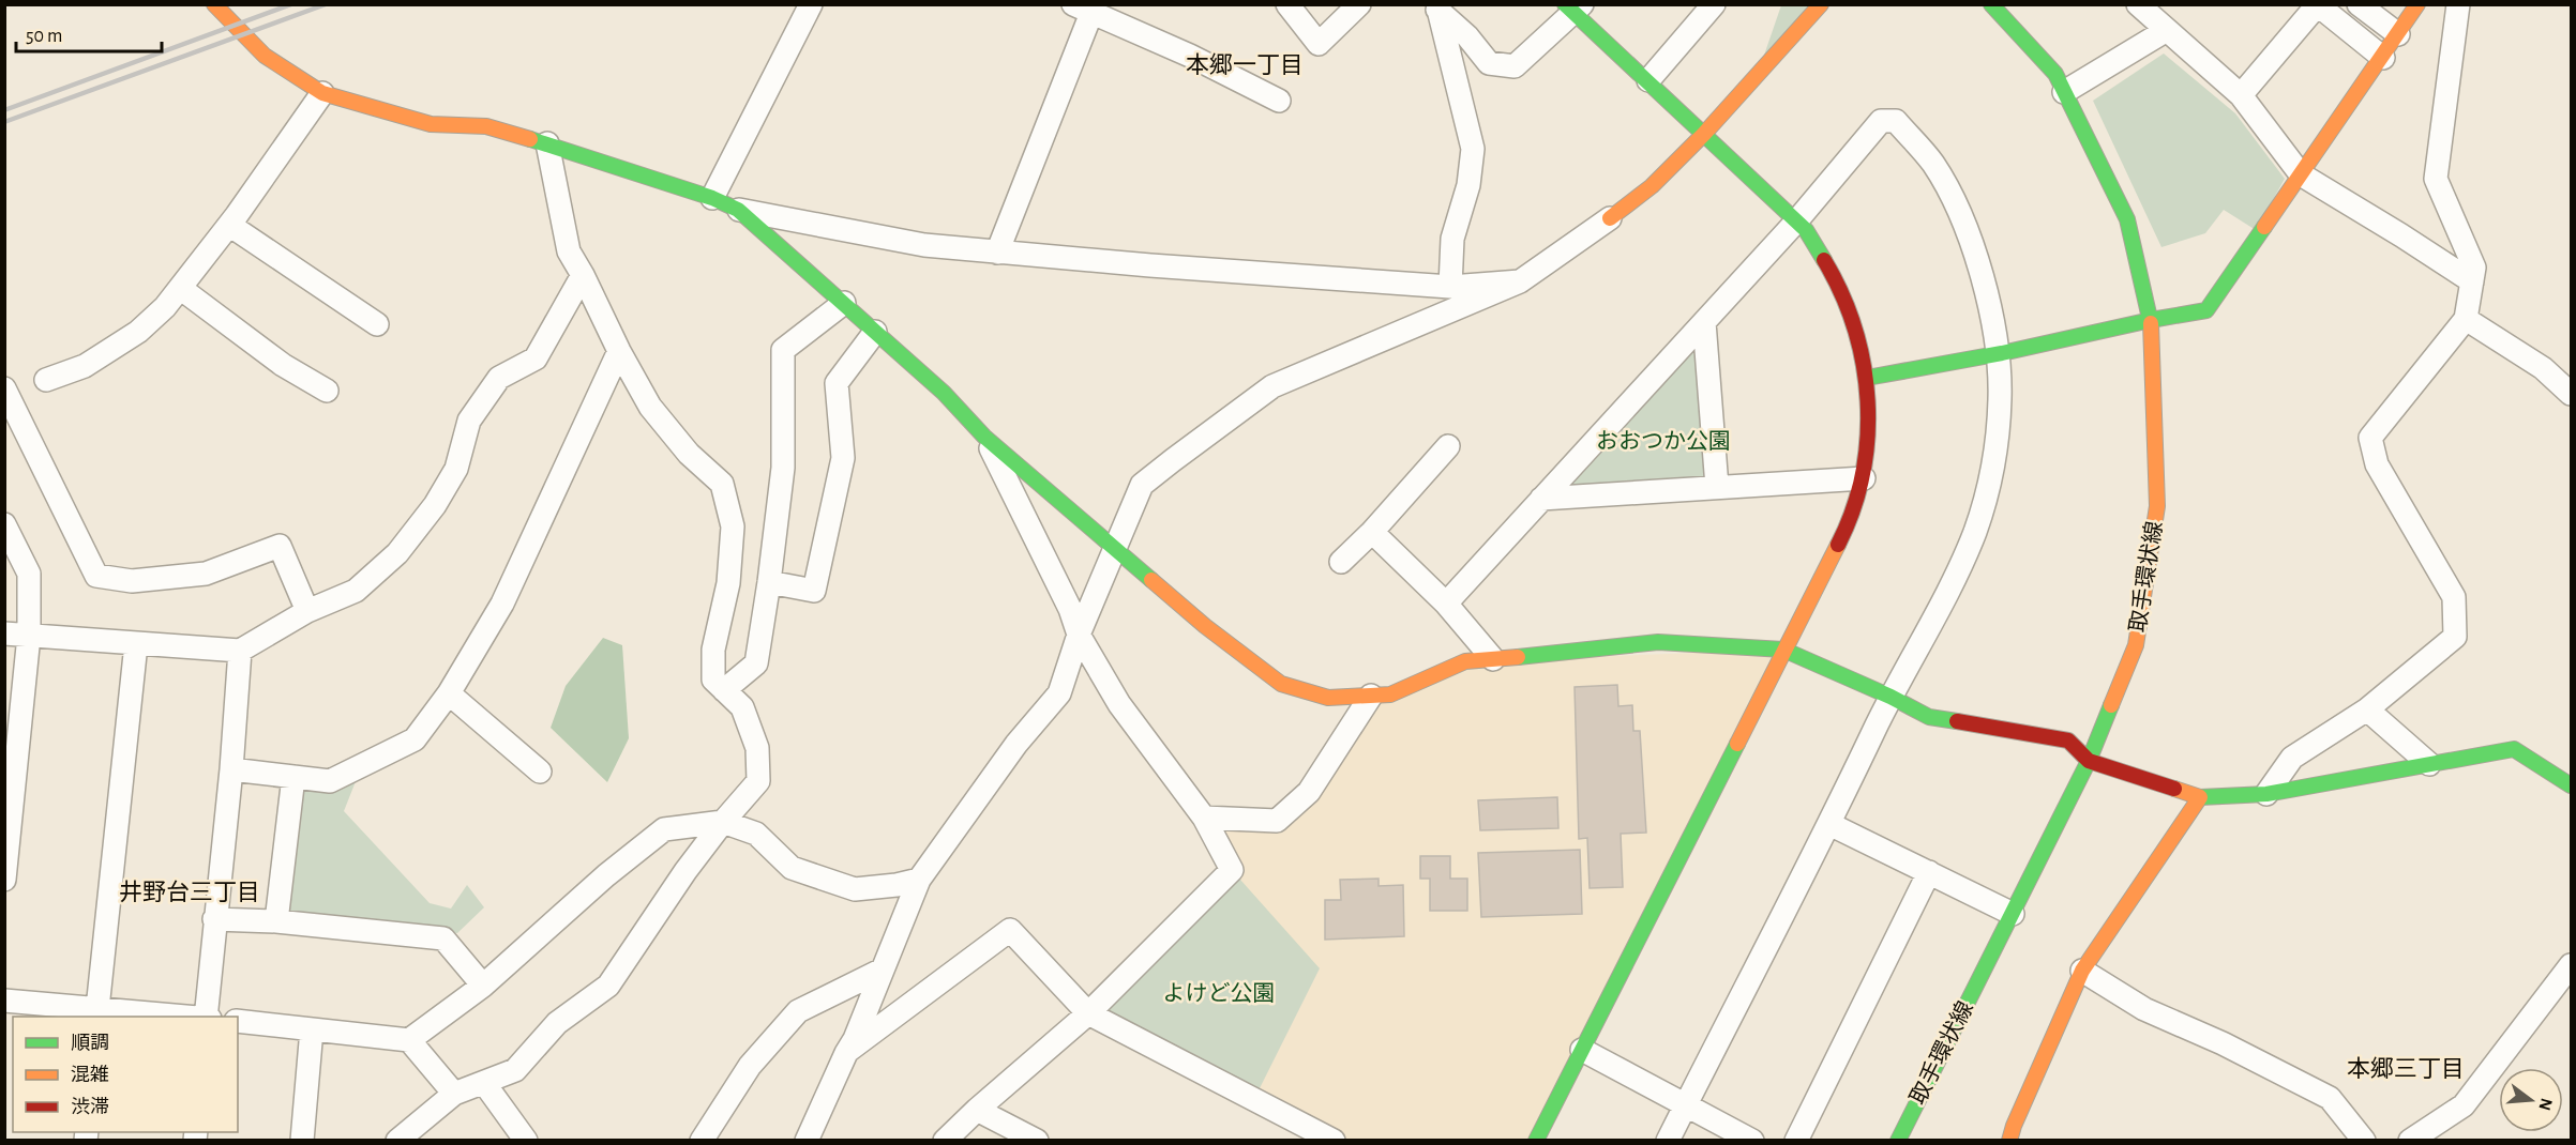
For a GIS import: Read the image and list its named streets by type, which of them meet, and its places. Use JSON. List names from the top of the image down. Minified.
{"streets":{"street":["取手環状線"]},"districts":["本郷一丁目","井野台三丁目","本郷三丁目"],"parks":["おおつか公園","よけど公園"],"legend":["順調","混雑","渋滞"],"scale_bar":"50 m","north":"right"}
